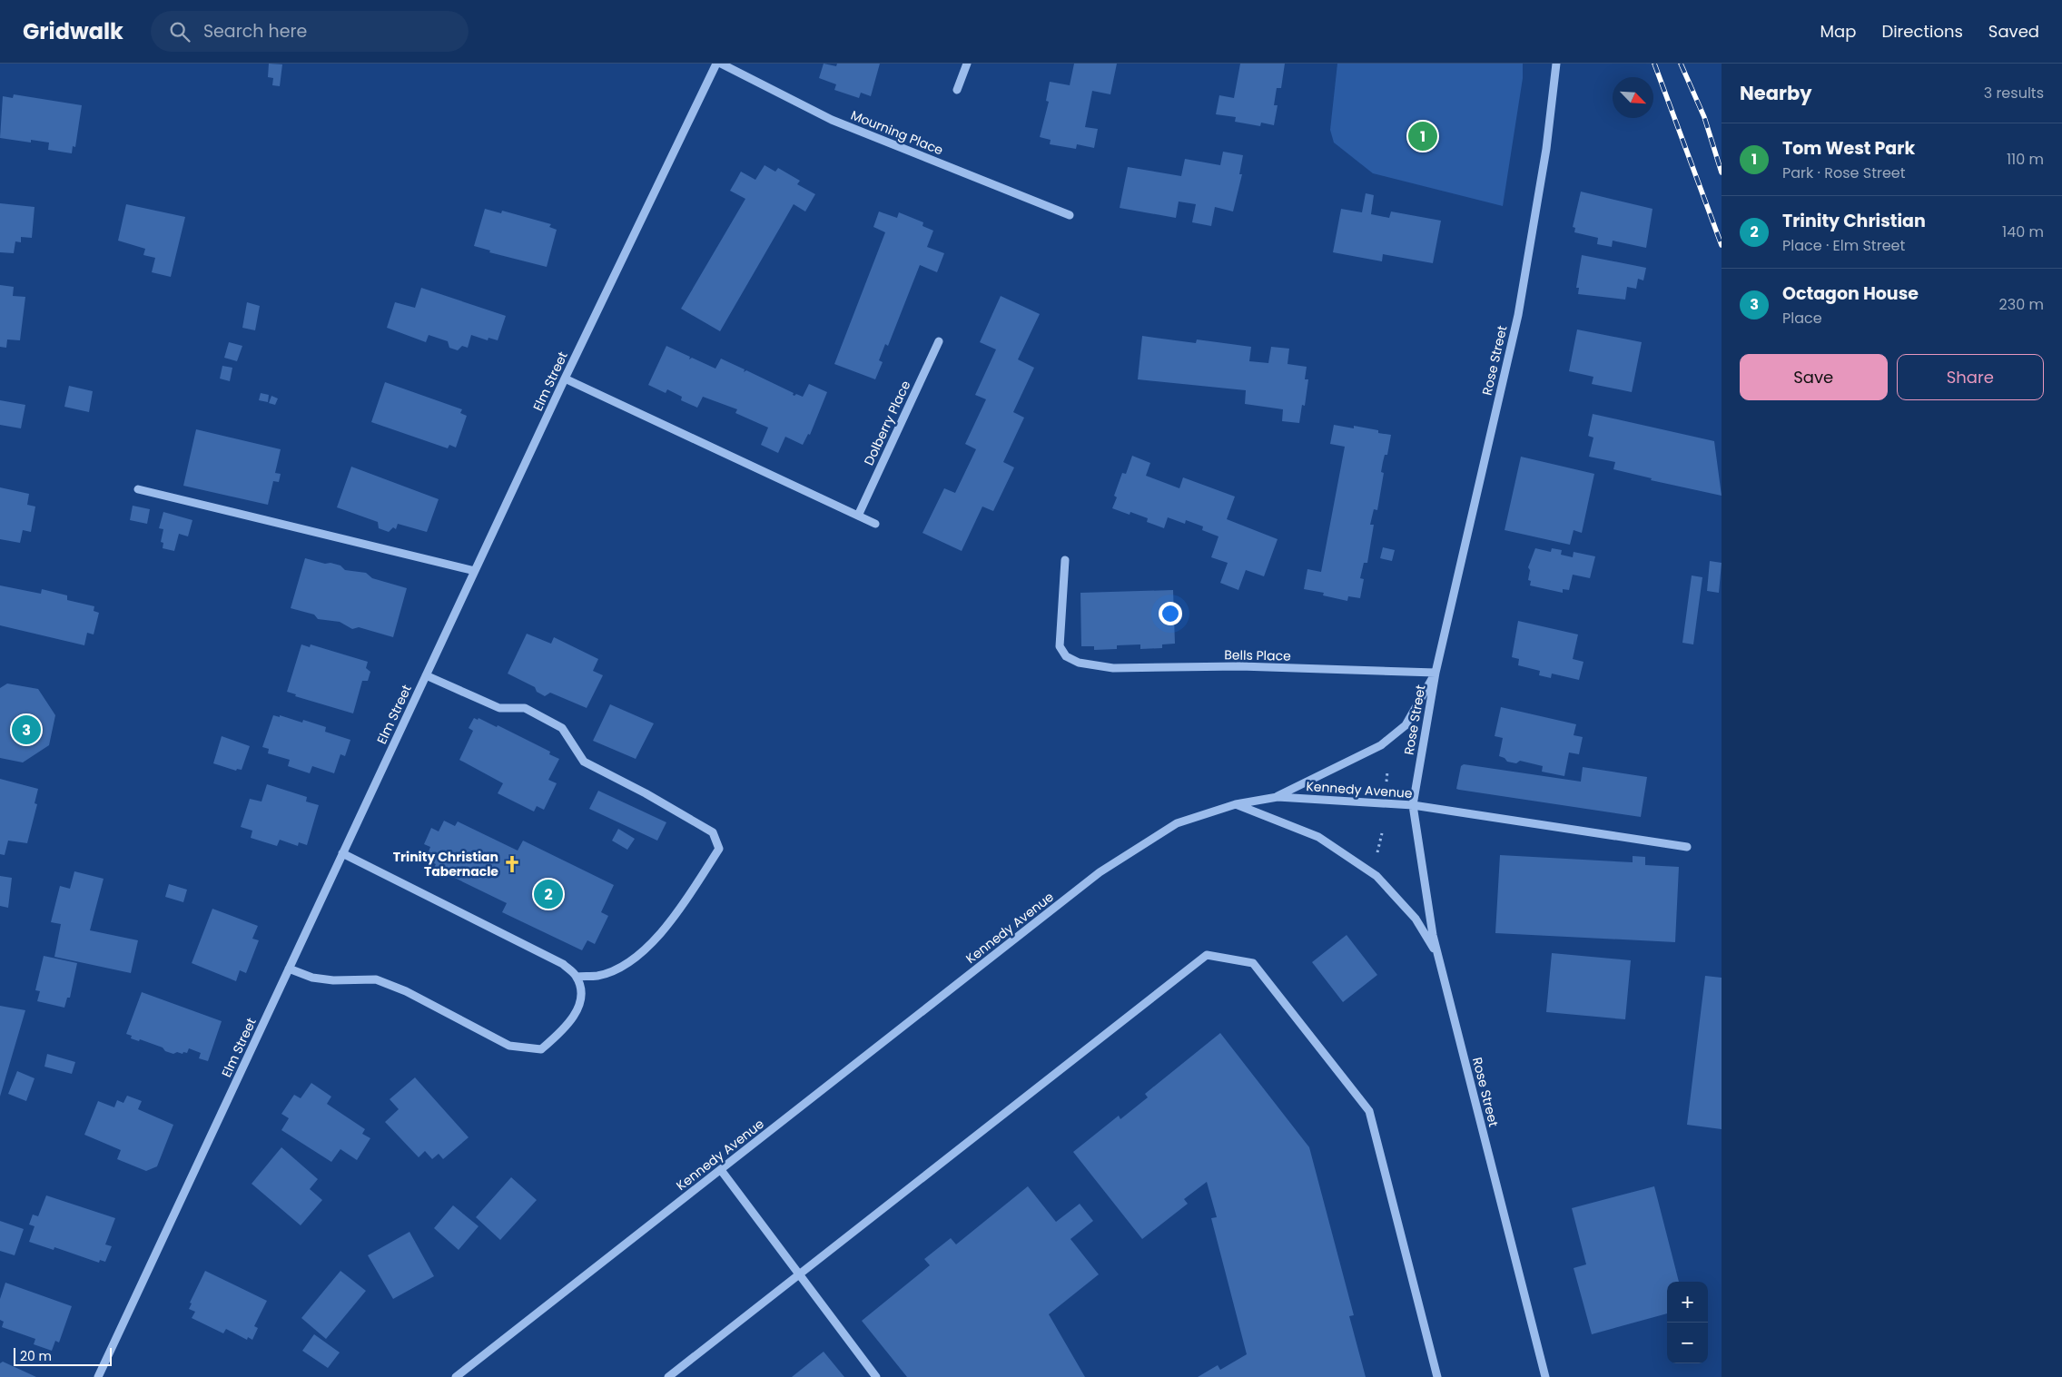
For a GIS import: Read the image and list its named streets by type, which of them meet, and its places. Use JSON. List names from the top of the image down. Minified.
{"streets":{"street":["Mourning Place","Rose Street","Elm Street","Dolberry Place","Bells Place","Kennedy Avenue"]},"crossings":[["Rose Street","Bells Place"],["Rose Street","Kennedy Avenue"]],"places":{"church":["Trinity Christian Tabernacle"]},"scale_bar":"20 m","north":"bottom right","page":{"header":"Gridwalk","search":"Search here","nav":["Map","Directions","Saved"],"heading":["Nearby","3 results"],"pins":["1","3","2"],"list":[{"mark":"1","name":"Tom West Park","note":"Park · Rose Street","value":"110 m"},{"mark":"2","name":"Trinity Christian","note":"Place · Elm Street","value":"140 m"},{"mark":"3","name":"Octagon House","note":"Place","value":"230 m"}],"buttons":["Save","Share"],"map_buttons":["+","−"],"scale":"20 m"}}
